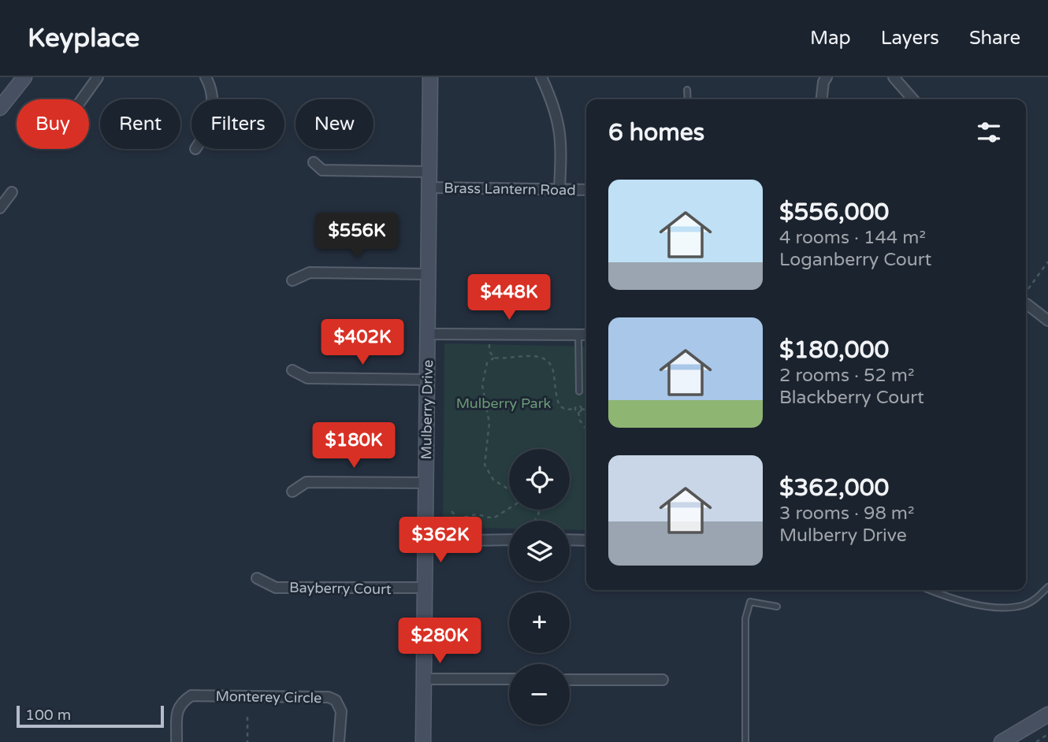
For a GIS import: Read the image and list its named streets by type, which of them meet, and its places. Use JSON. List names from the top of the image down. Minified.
{"streets":{"main road":["Mulberry Drive"],"street":["Brass Lantern Road","Bayberry Court","Monterey Circle"]},"crossings":[["Brass Lantern Road","Mulberry Drive"],["Mulberry Drive","Bayberry Court"]],"parks":["Mulberry Park"],"scale_bar":"100 m","page":{"header":"Keyplace","nav":["Map","Layers","Share"],"chip":["Buy","Rent","Filters","New"],"heading":"6 homes","list":[{"name":"$556,000","note":"4 rooms · 144 m² · Loganberry Court"},{"name":"$180,000","note":"2 rooms · 52 m² · Blackberry Court"},{"name":"$362,000","note":"3 rooms · 98 m² · Mulberry Drive"}],"price":["$556K","$448K","$402K","$180K","$362K","$280K"],"map_buttons":["+","−"],"scale":"100 m"}}
